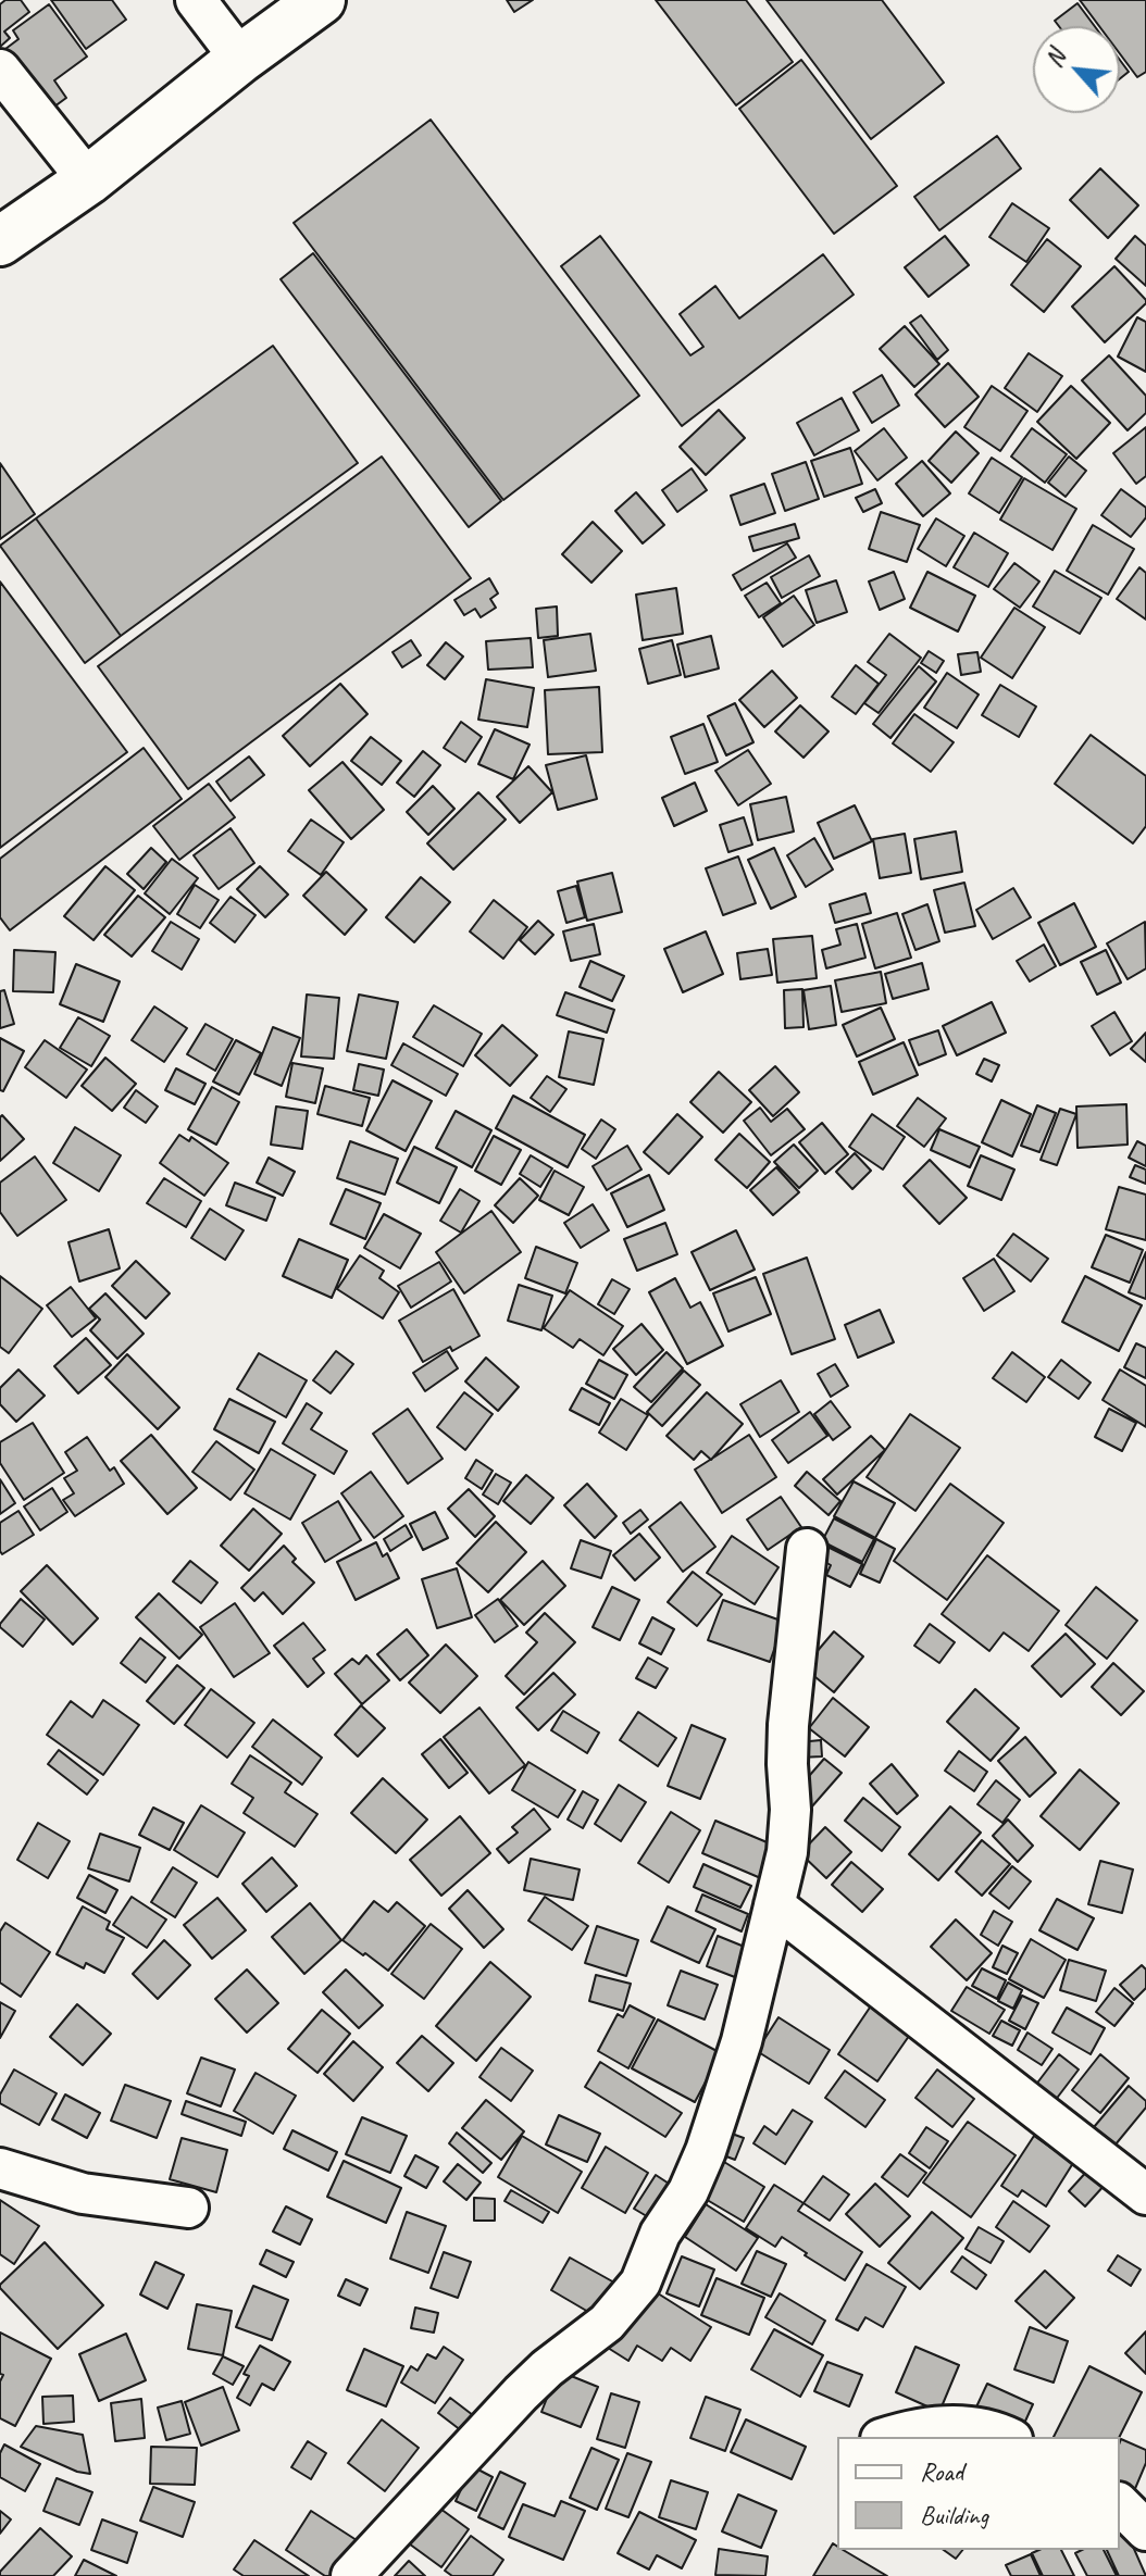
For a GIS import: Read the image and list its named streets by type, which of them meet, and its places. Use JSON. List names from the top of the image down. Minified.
{"legend":["Road","Building"],"north":"top left"}
